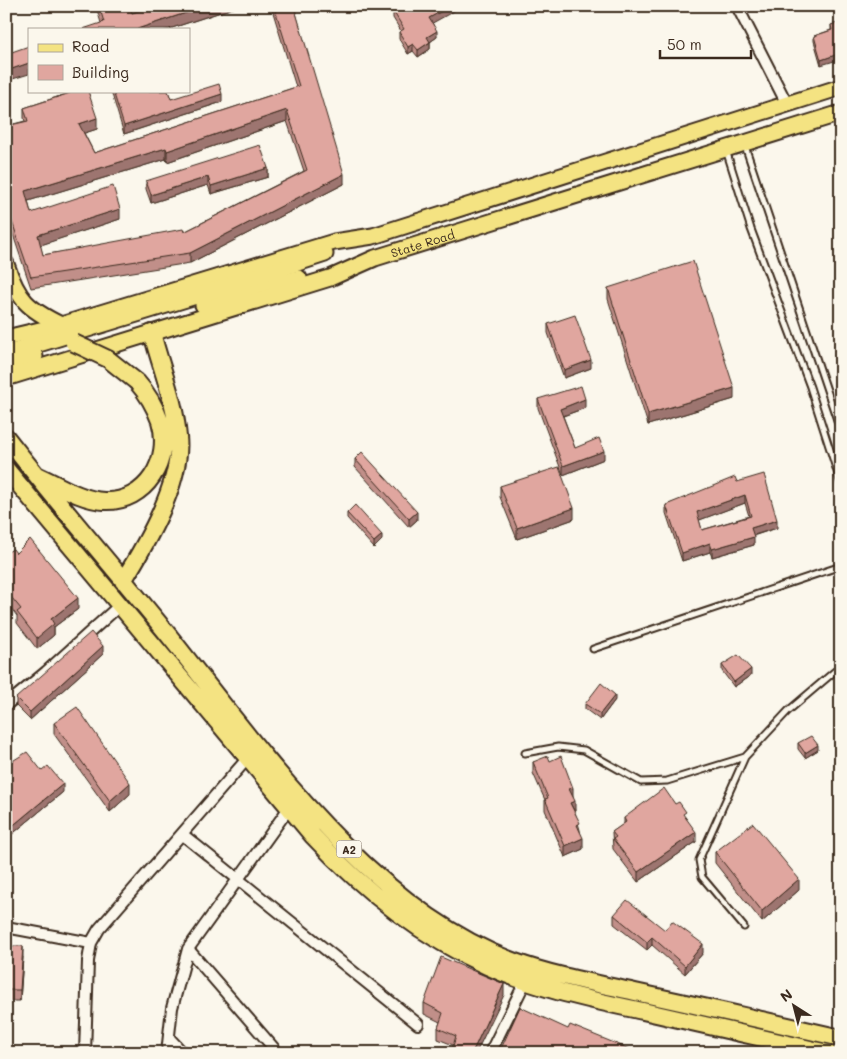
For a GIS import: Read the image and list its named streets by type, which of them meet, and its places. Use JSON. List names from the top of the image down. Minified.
{"streets":{"highway":["A2"],"main road":["State Road"]},"legend":["Road","Building"],"scale_bar":"50 m","north":"top left"}
